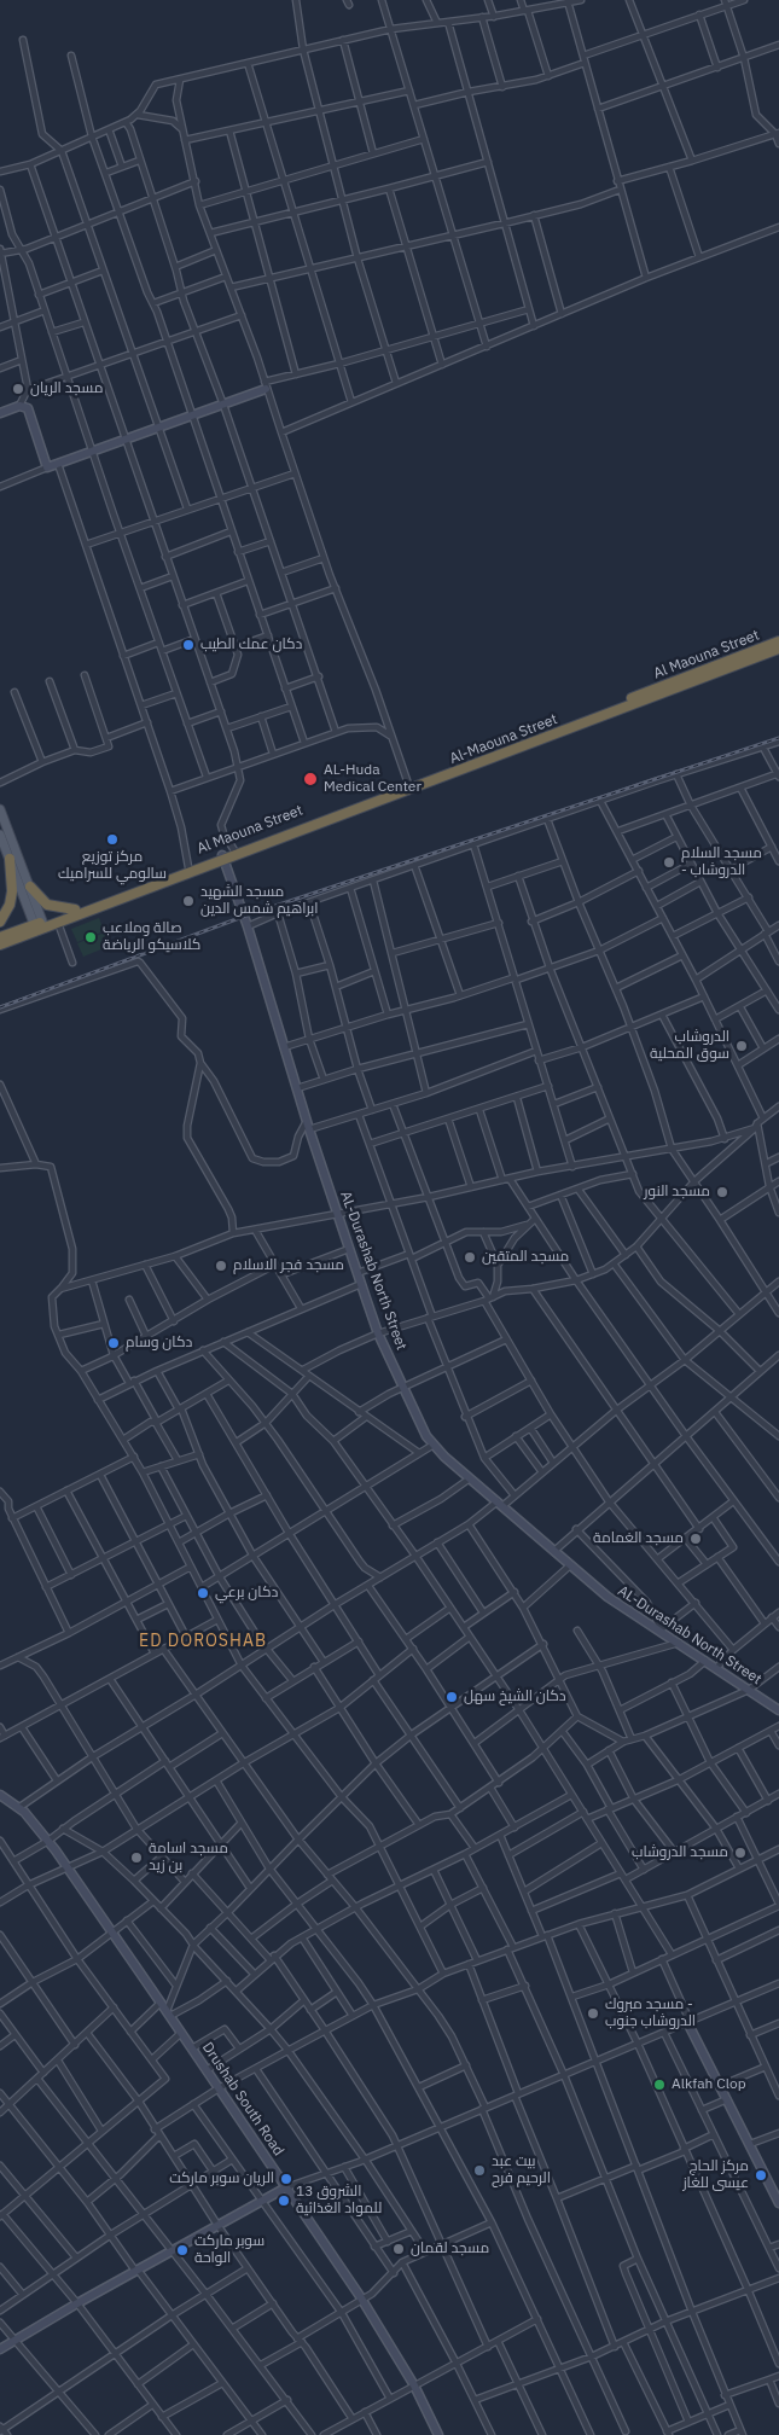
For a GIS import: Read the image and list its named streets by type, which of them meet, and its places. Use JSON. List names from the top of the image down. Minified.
{"streets":{"highway":["Al Maouna Street","Al-Maouna Street"],"street":["AL-Durashab North Street","Drushab South Road"]},"crossings":[["Al Maouna Street","Al-Maouna Street"],["Al Maouna Street","AL-Durashab North Street"],["Al-Maouna Street","AL-Durashab North Street"]],"districts":["ED DOROSHAB"],"places":["مسجد الريان","دكان عمك الطيب","AL-Huda Medical Center","مركز توزيع سالومي للسراميك","مسجد السلام - الدروشاب","مسجد الشهيد ابراهيم شمس الدين","صالة وملاعب كلاسيكو الرياضة","الدروشاب سوق المحلية","مسجد النور","مسجد المتقين","مسجد فجر الاسلام","دكان وسام","مسجد الغمامة","دكان برعي","دكان الشيخ سهل","مسجد الدروشاب","مسجد اسامة بن زيد","مسجد مبروك - الدروشاب جنوب","Alkfah Clop","بيت عبد الرحيم فرح","مركز الحاج عيسى للغاز","الريان سوبر ماركت","الشروق 13 للمواد الغذائية","مسجد لقمان","سوبر ماركت الواحة"]}
